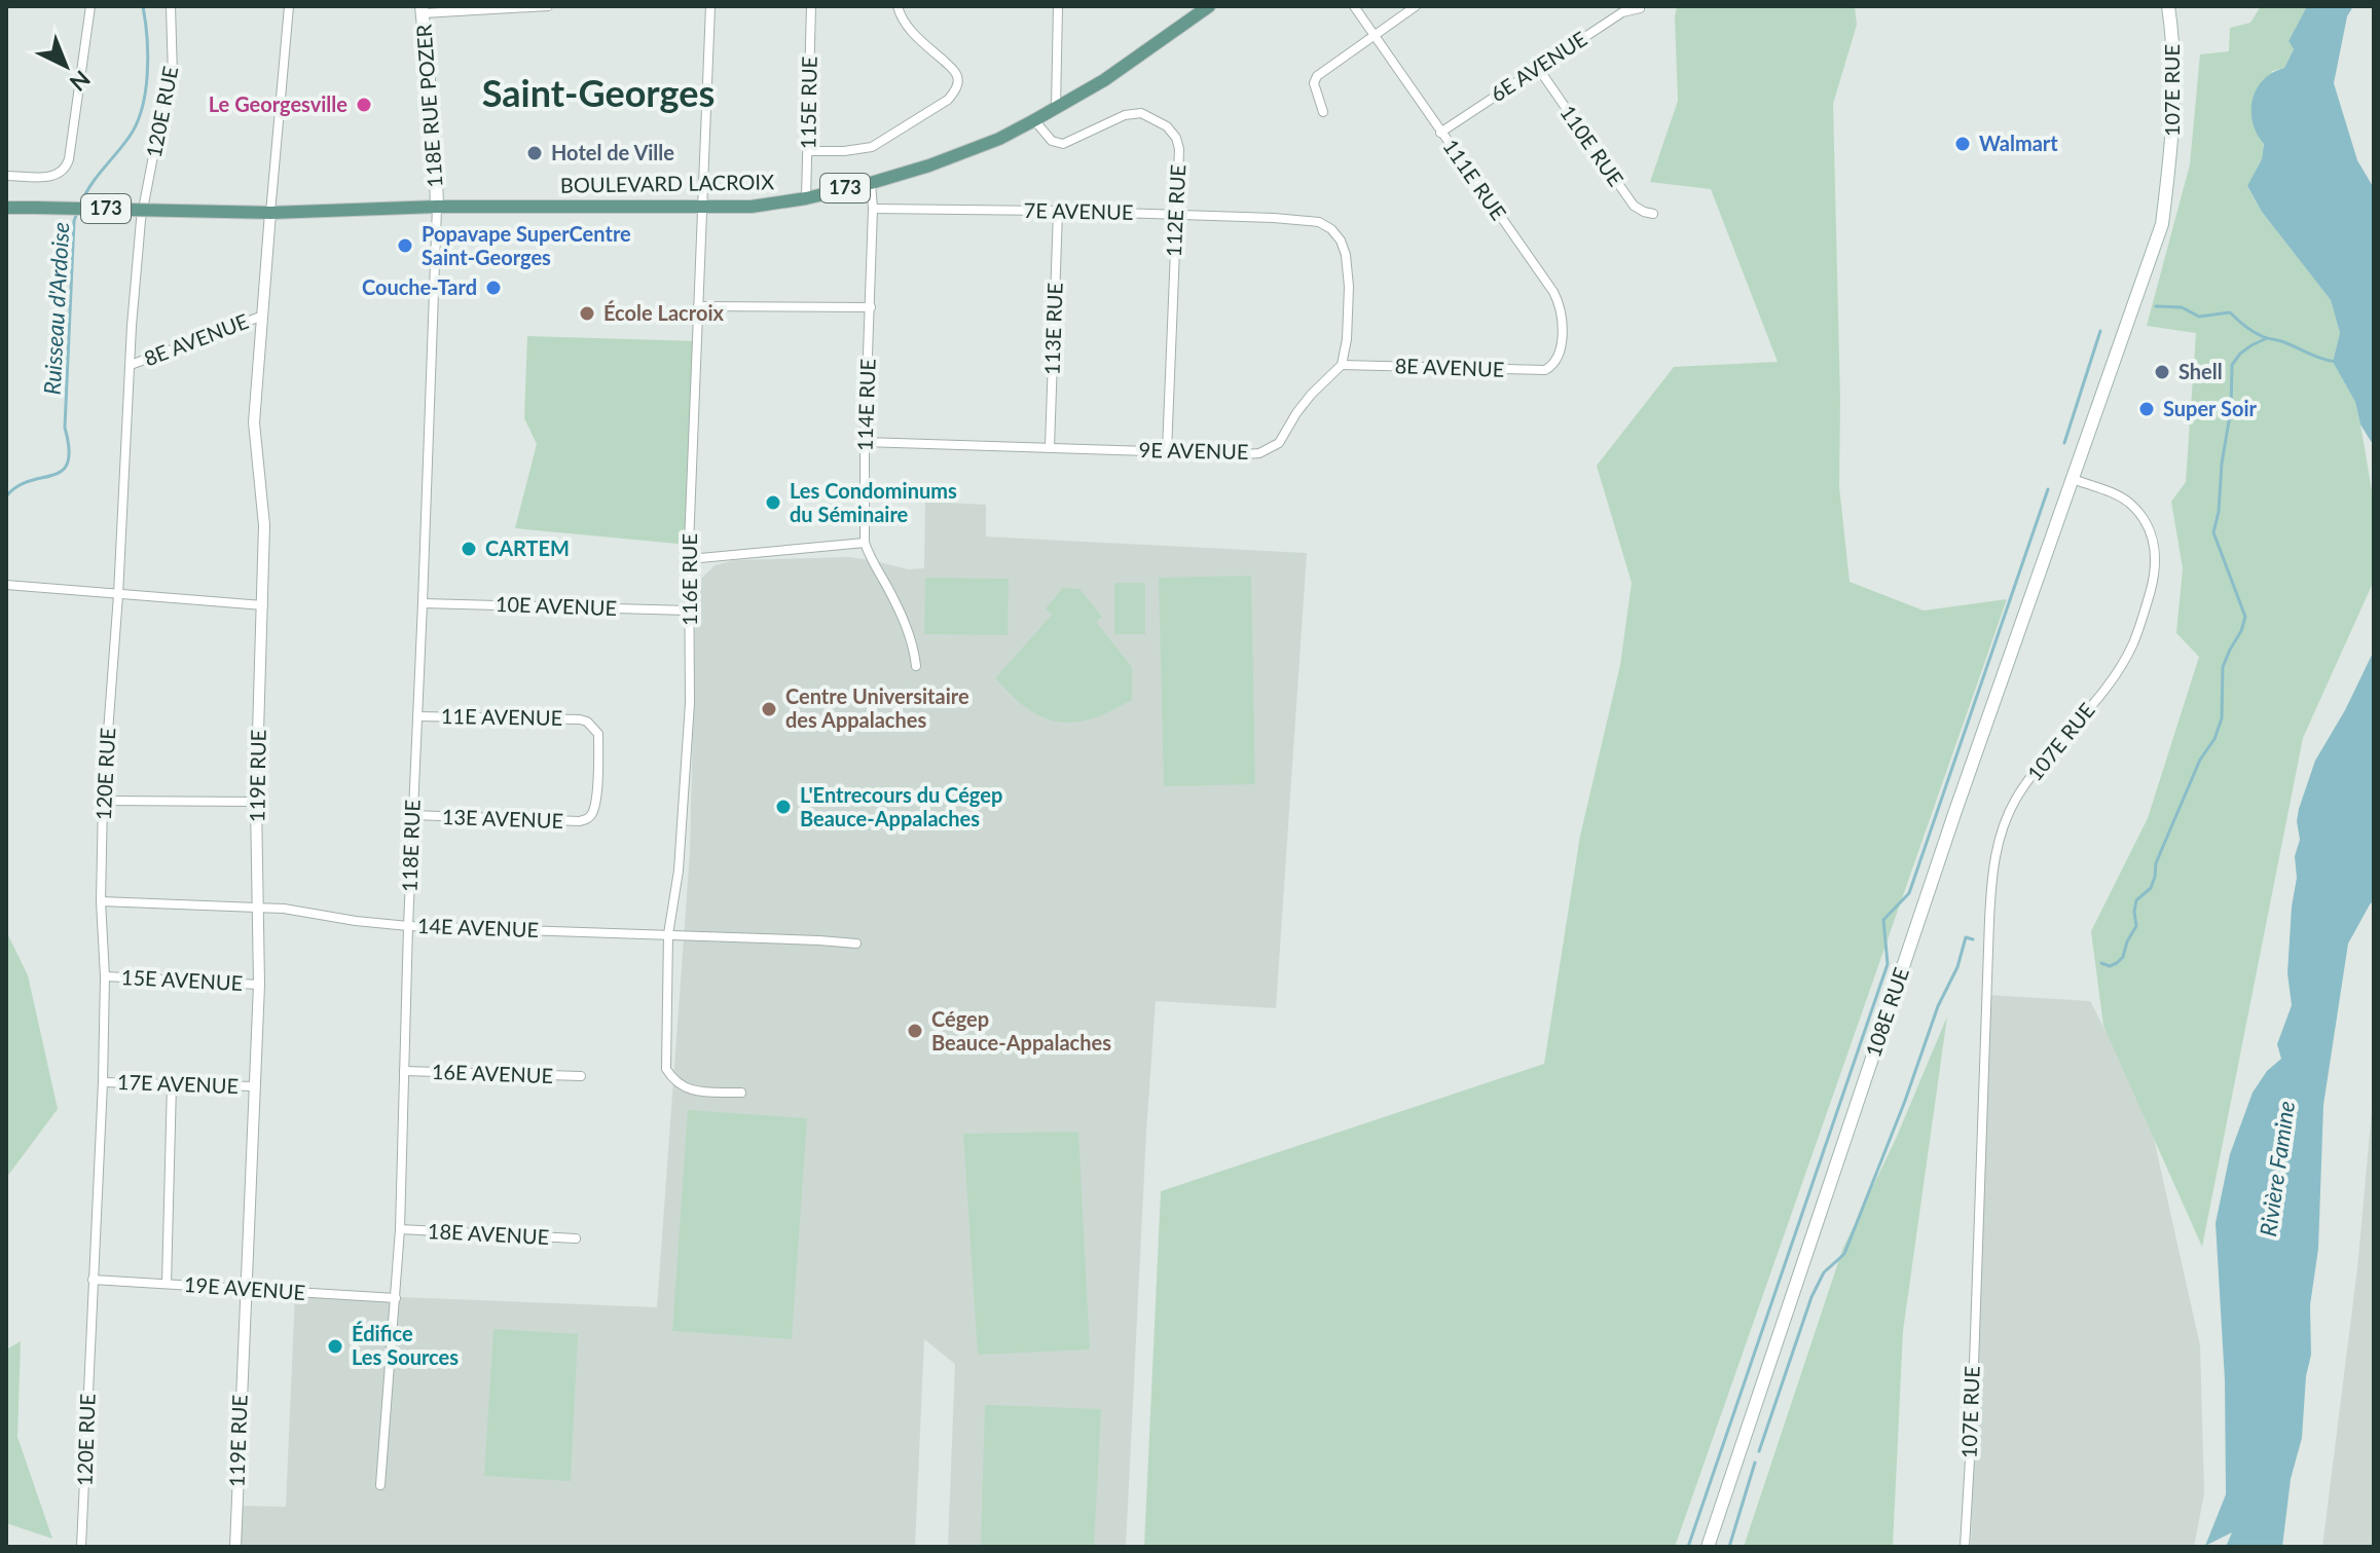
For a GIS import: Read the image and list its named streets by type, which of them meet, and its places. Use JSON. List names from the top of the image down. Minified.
{"streets":{"main road":["107E RUE","118E RUE POZER","BOULEVARD LACROIX","173","108E RUE"],"street":["6E AVENUE","115E RUE","120E RUE","110E RUE","111E RUE","112E RUE","7E AVENUE","113E RUE","8E AVENUE","114E RUE","9E AVENUE","116E RUE","10E AVENUE","11E AVENUE","119E RUE","13E AVENUE","118E RUE","14E AVENUE","15E AVENUE","16E AVENUE","17E AVENUE","18E AVENUE","19E AVENUE"]},"crossings":[["6E AVENUE","110E RUE"],["6E AVENUE","111E RUE"],["107E RUE","108E RUE"],["115E RUE","BOULEVARD LACROIX"],["118E RUE POZER","BOULEVARD LACROIX"],["118E RUE POZER","118E RUE"],["120E RUE","8E AVENUE"],["120E RUE","14E AVENUE"],["120E RUE","15E AVENUE"],["120E RUE","17E AVENUE"],["120E RUE","19E AVENUE"],["111E RUE","8E AVENUE"],["BOULEVARD LACROIX","112E RUE"],["BOULEVARD LACROIX","114E RUE"],["BOULEVARD LACROIX","116E RUE"],["BOULEVARD LACROIX","119E RUE"],["BOULEVARD LACROIX","118E RUE"],["112E RUE","7E AVENUE"],["112E RUE","9E AVENUE"],["7E AVENUE","113E RUE"],["7E AVENUE","8E AVENUE"],["7E AVENUE","114E RUE"],["7E AVENUE","9E AVENUE"],["113E RUE","9E AVENUE"],["8E AVENUE","9E AVENUE"],["8E AVENUE","119E RUE"],["114E RUE","9E AVENUE"],["116E RUE","10E AVENUE"],["116E RUE","14E AVENUE"],["10E AVENUE","118E RUE"],["11E AVENUE","13E AVENUE"],["11E AVENUE","118E RUE"],["119E RUE","14E AVENUE"],["119E RUE","15E AVENUE"],["119E RUE","17E AVENUE"],["119E RUE","19E AVENUE"],["13E AVENUE","118E RUE"],["118E RUE","14E AVENUE"],["118E RUE","16E AVENUE"],["118E RUE","18E AVENUE"],["118E RUE","19E AVENUE"]],"districts":["Saint-Georges"],"water":["Ruisseau d'Ardoise","Rivière Famine"],"places":["Le Georgesville","Walmart","Hotel de Ville","Popavape SuperCentre Saint-Georges","Couche-Tard","École Lacroix","Shell","Super Soir","Les Condominums du Séminaire","CARTEM","Centre Universitaire des Appalaches","L'Entrecours du Cégep Beauce-Appalaches","Cégep Beauce-Appalaches","Édifice Les Sources"],"north":"bottom right"}
